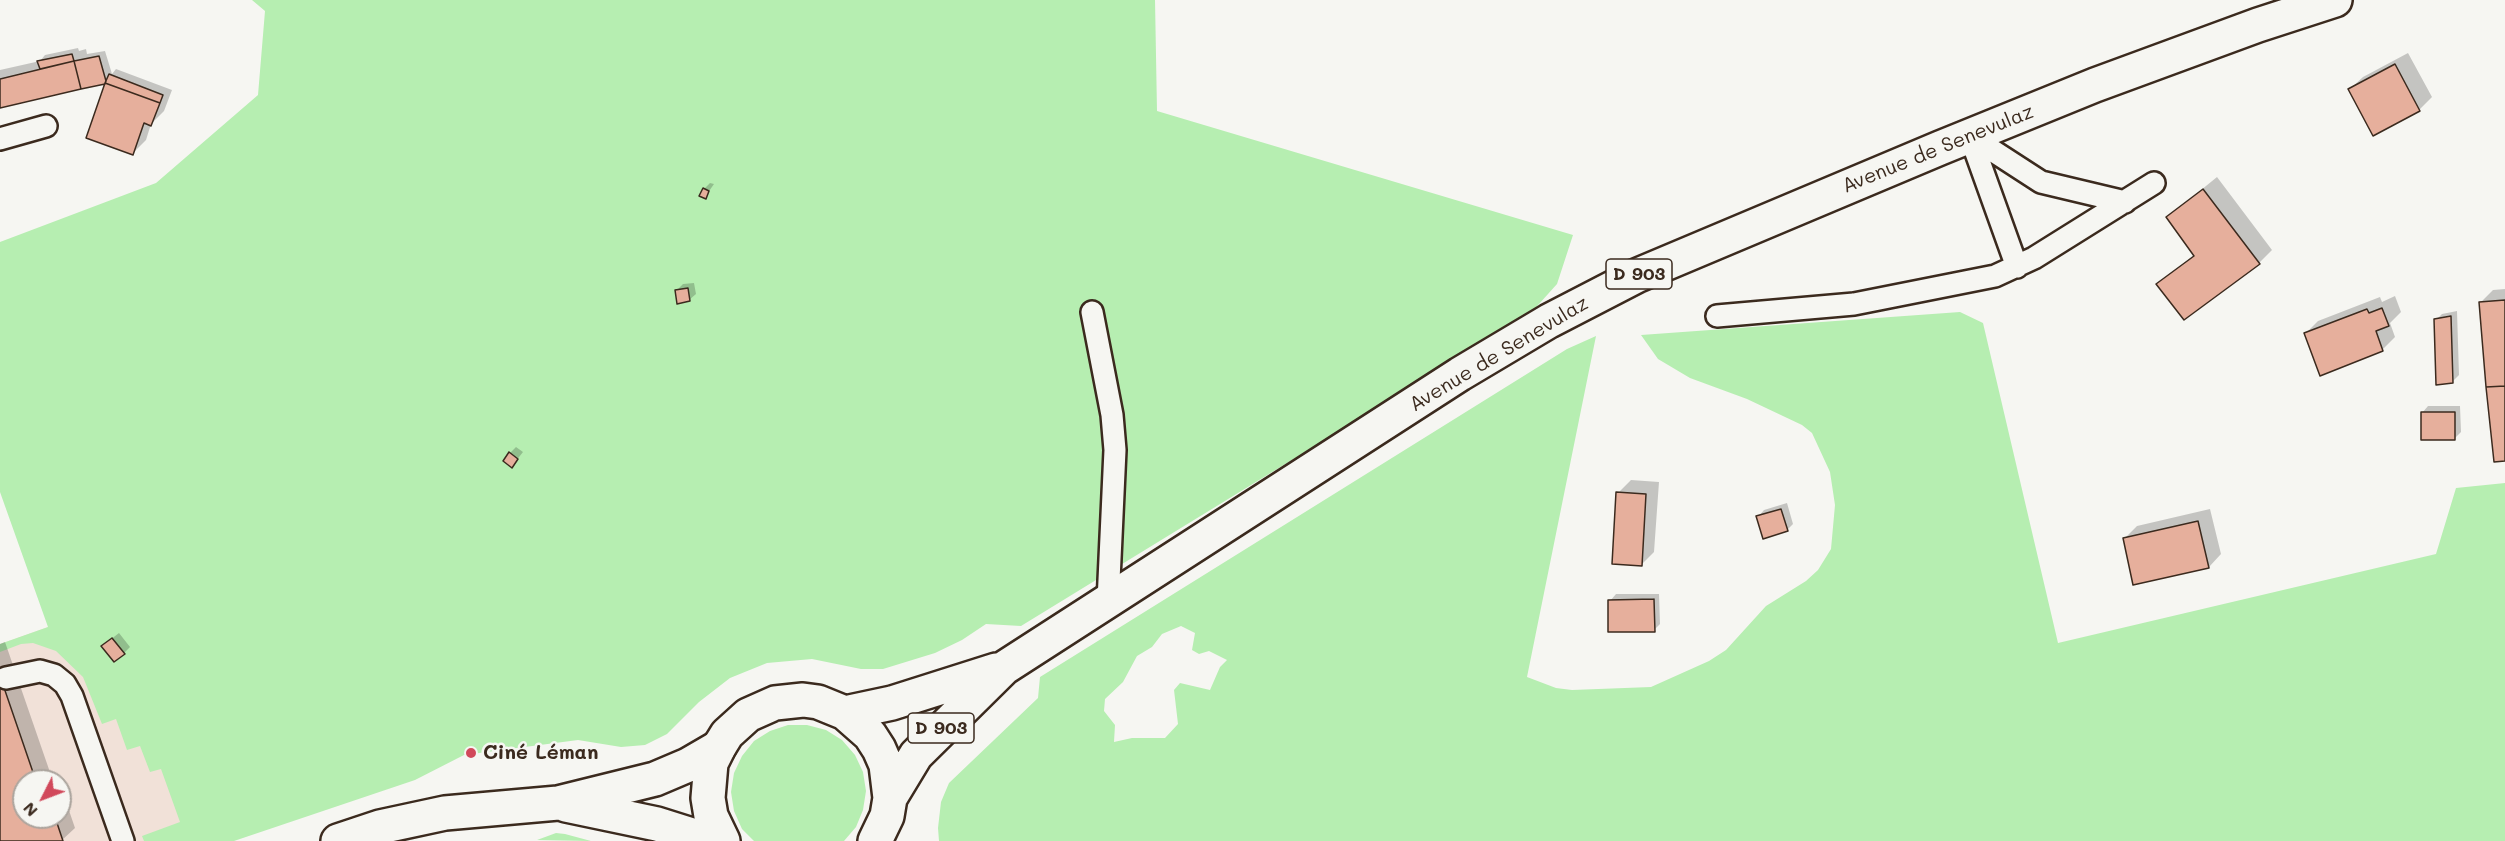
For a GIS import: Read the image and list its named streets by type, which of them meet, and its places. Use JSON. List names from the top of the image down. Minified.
{"streets":{"main road":["Avenue de Senevulaz","D 903"]},"places":["Ciné Léman"],"north":"bottom left"}
